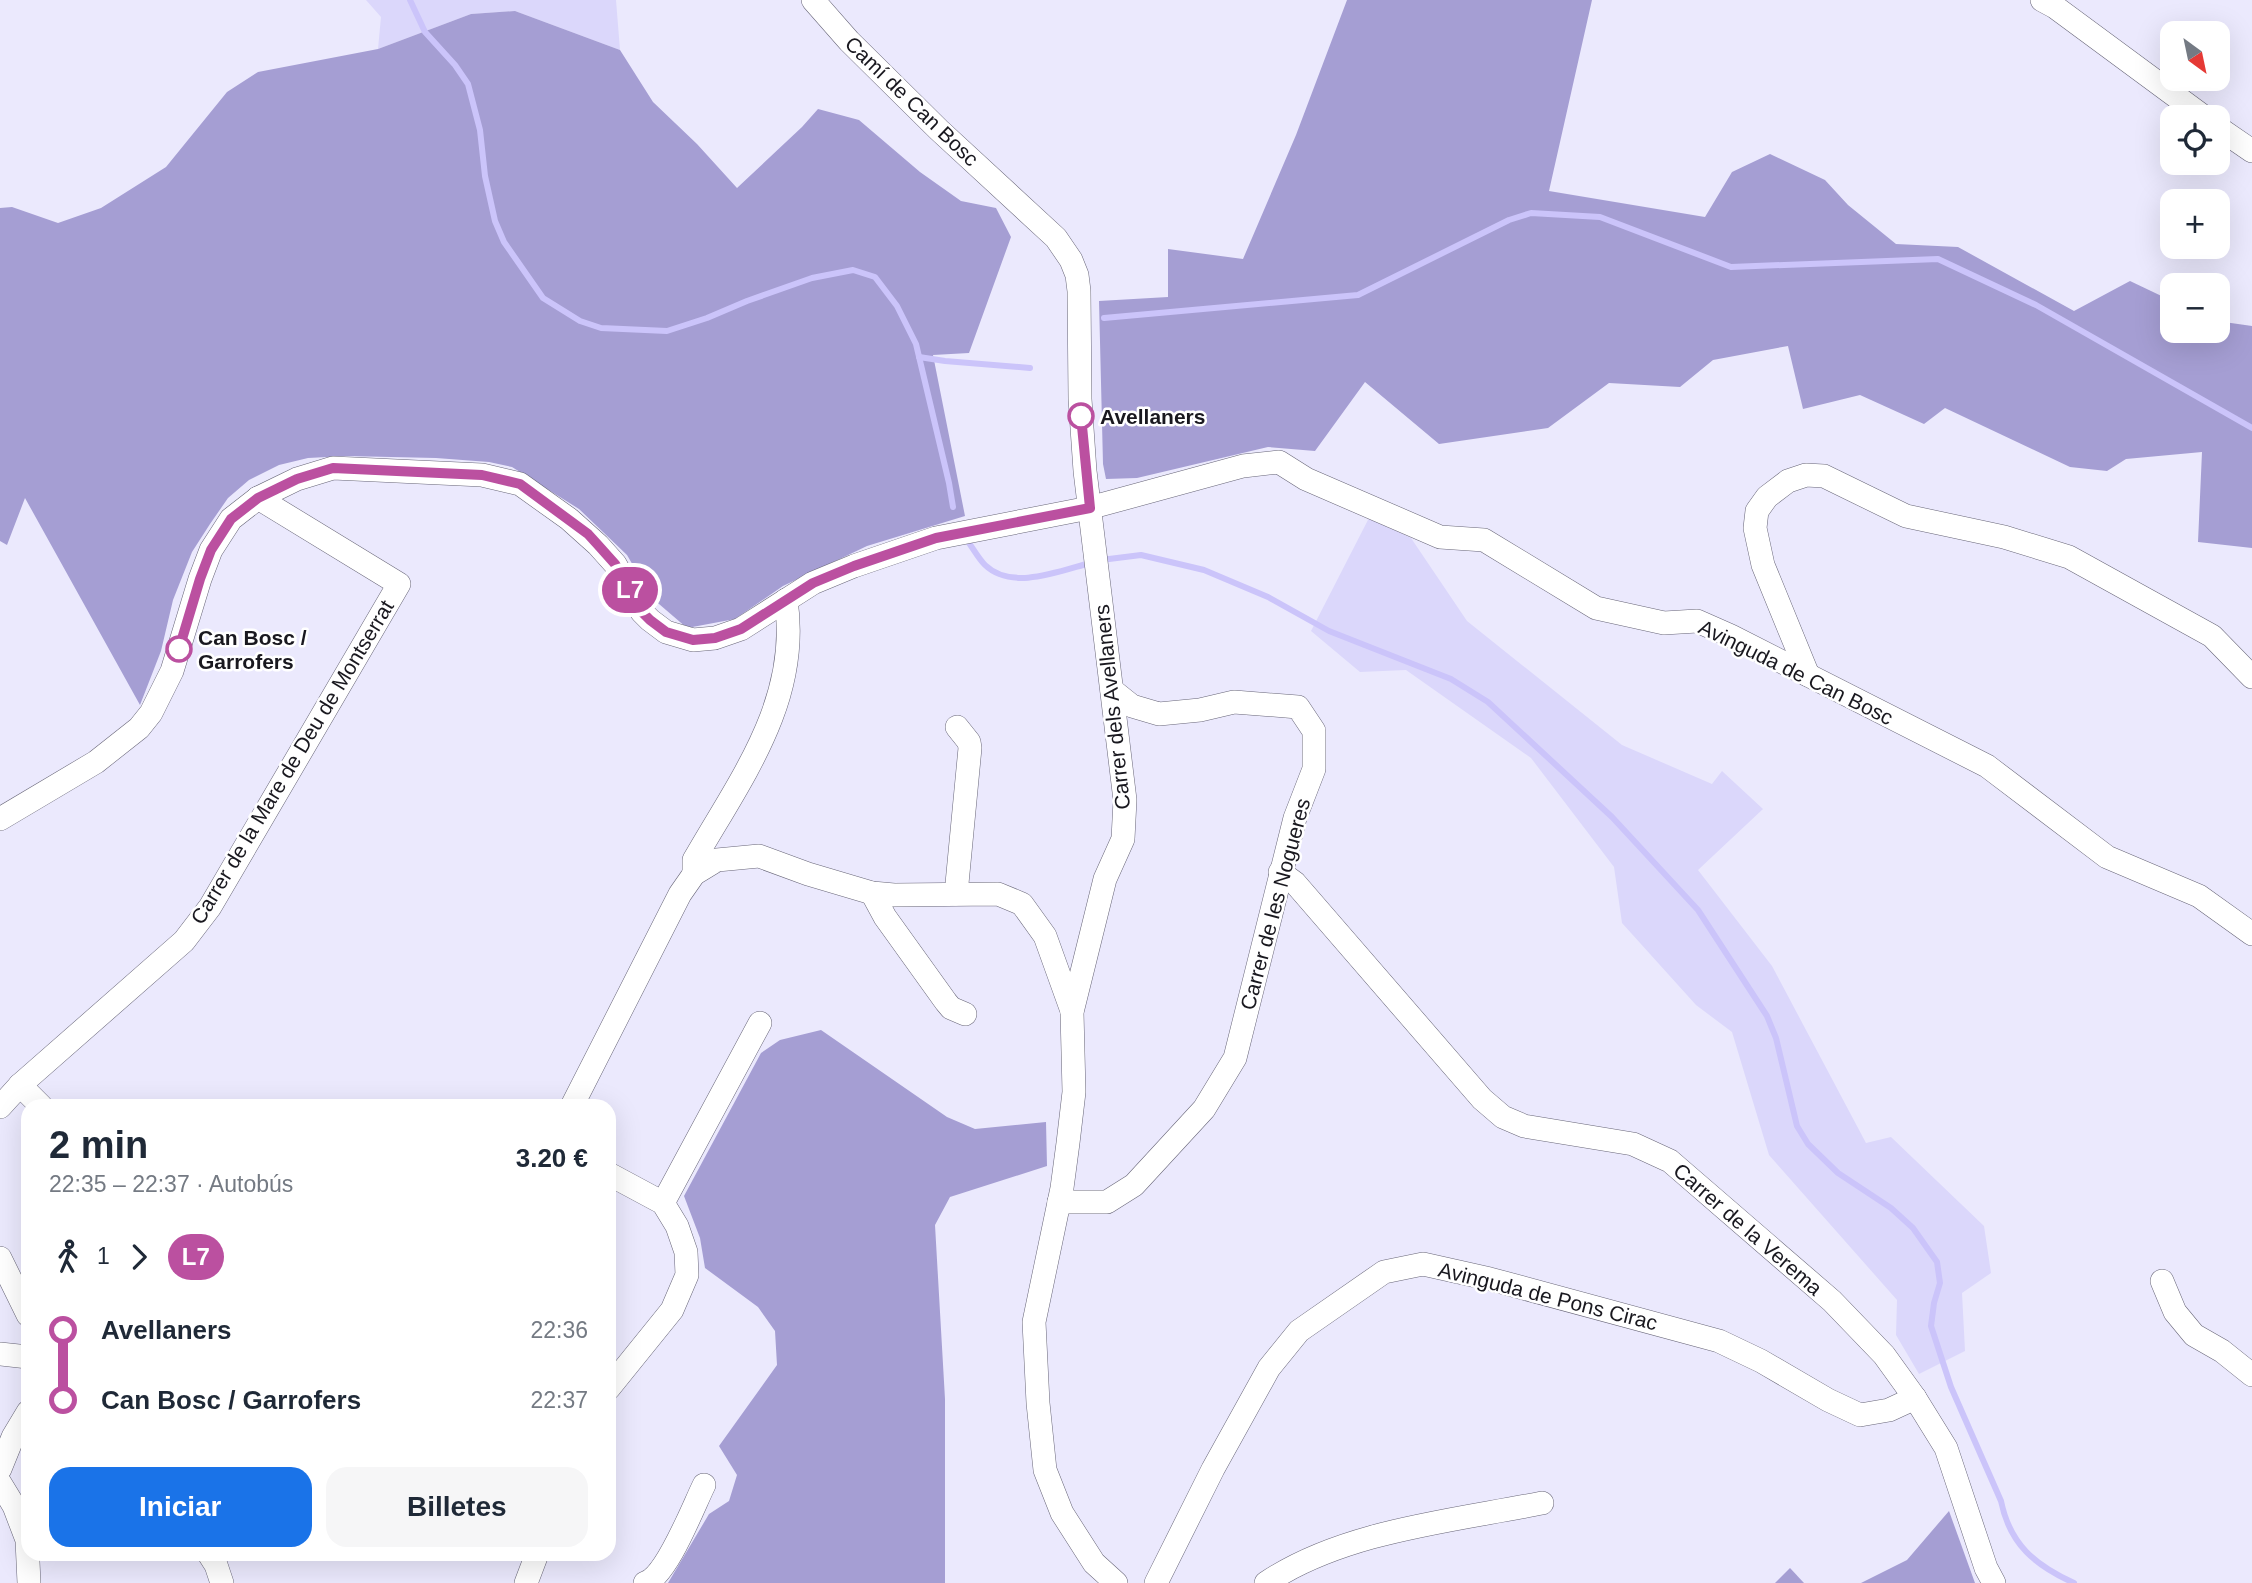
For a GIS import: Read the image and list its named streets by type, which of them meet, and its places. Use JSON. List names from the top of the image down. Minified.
{"streets":{"street":["Camí de Can Bosc","Avinguda de Can Bosc","Carrer dels Avellaners","Carrer de la Mare de Deu de Montserrat","Carrer de les Nogueres","Carrer de la Verema","Avinguda de Pons Cirac"]},"crossings":[["Camí de Can Bosc","Carrer dels Avellaners"],["Avinguda de Can Bosc","Carrer dels Avellaners"],["Avinguda de Can Bosc","Carrer de la Mare de Deu de Montserrat"],["Carrer dels Avellaners","Carrer de les Nogueres"],["Carrer de les Nogueres","Carrer de la Verema"],["Carrer de la Verema","Avinguda de Pons Cirac"]],"places":["Avellaners","Can Bosc / Garrofers"],"lines":["bus line L7"],"north":"bottom right","page":{"on_map":"L7","map_buttons":["+","−"],"heading":["2 min","22:35 – 22:37 · Autobús","3.20 €"],"legs":["1","L7"],"list":[{"name":"Avellaners","value":"22:36"},{"name":"Can Bosc / Garrofers","value":"22:37"}],"buttons":["Iniciar","Billetes"]}}
